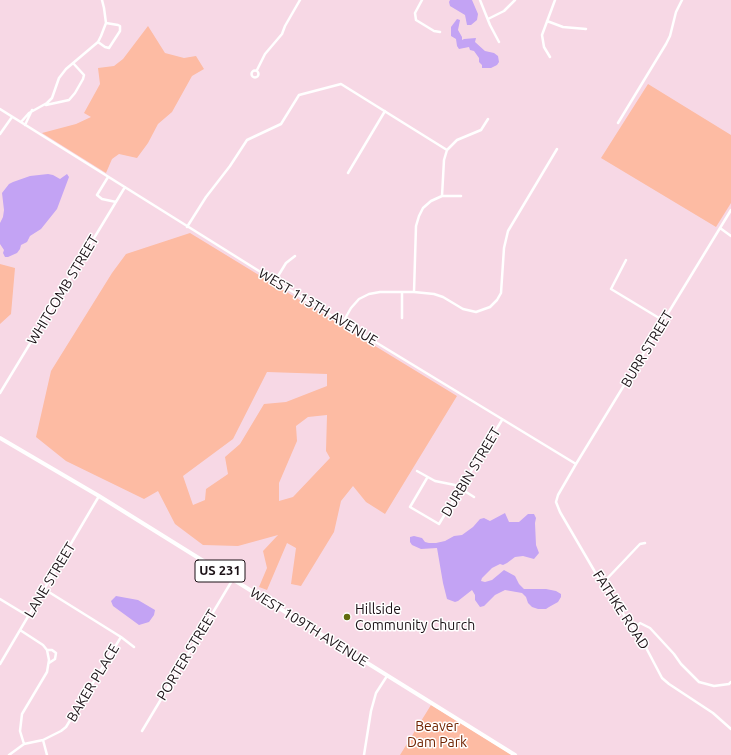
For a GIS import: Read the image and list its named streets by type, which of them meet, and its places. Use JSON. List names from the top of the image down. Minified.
{"streets":{"main road":["US 231","WEST 109TH AVENUE"],"street":["WHITCOMB STREET","WEST 113TH AVENUE","BURR STREET","DURBIN STREET","LANE STREET","FATHKE ROAD","PORTER STREET","BAKER PLACE"]},"crossings":[["WHITCOMB STREET","WEST 113TH AVENUE"],["WEST 113TH AVENUE","BURR STREET"],["WEST 113TH AVENUE","DURBIN STREET"],["BURR STREET","FATHKE ROAD"],["LANE STREET","WEST 109TH AVENUE"],["WEST 109TH AVENUE","PORTER STREET"]],"parks":["Beaver Dam Park"],"places":["Hillside Community Church"]}
